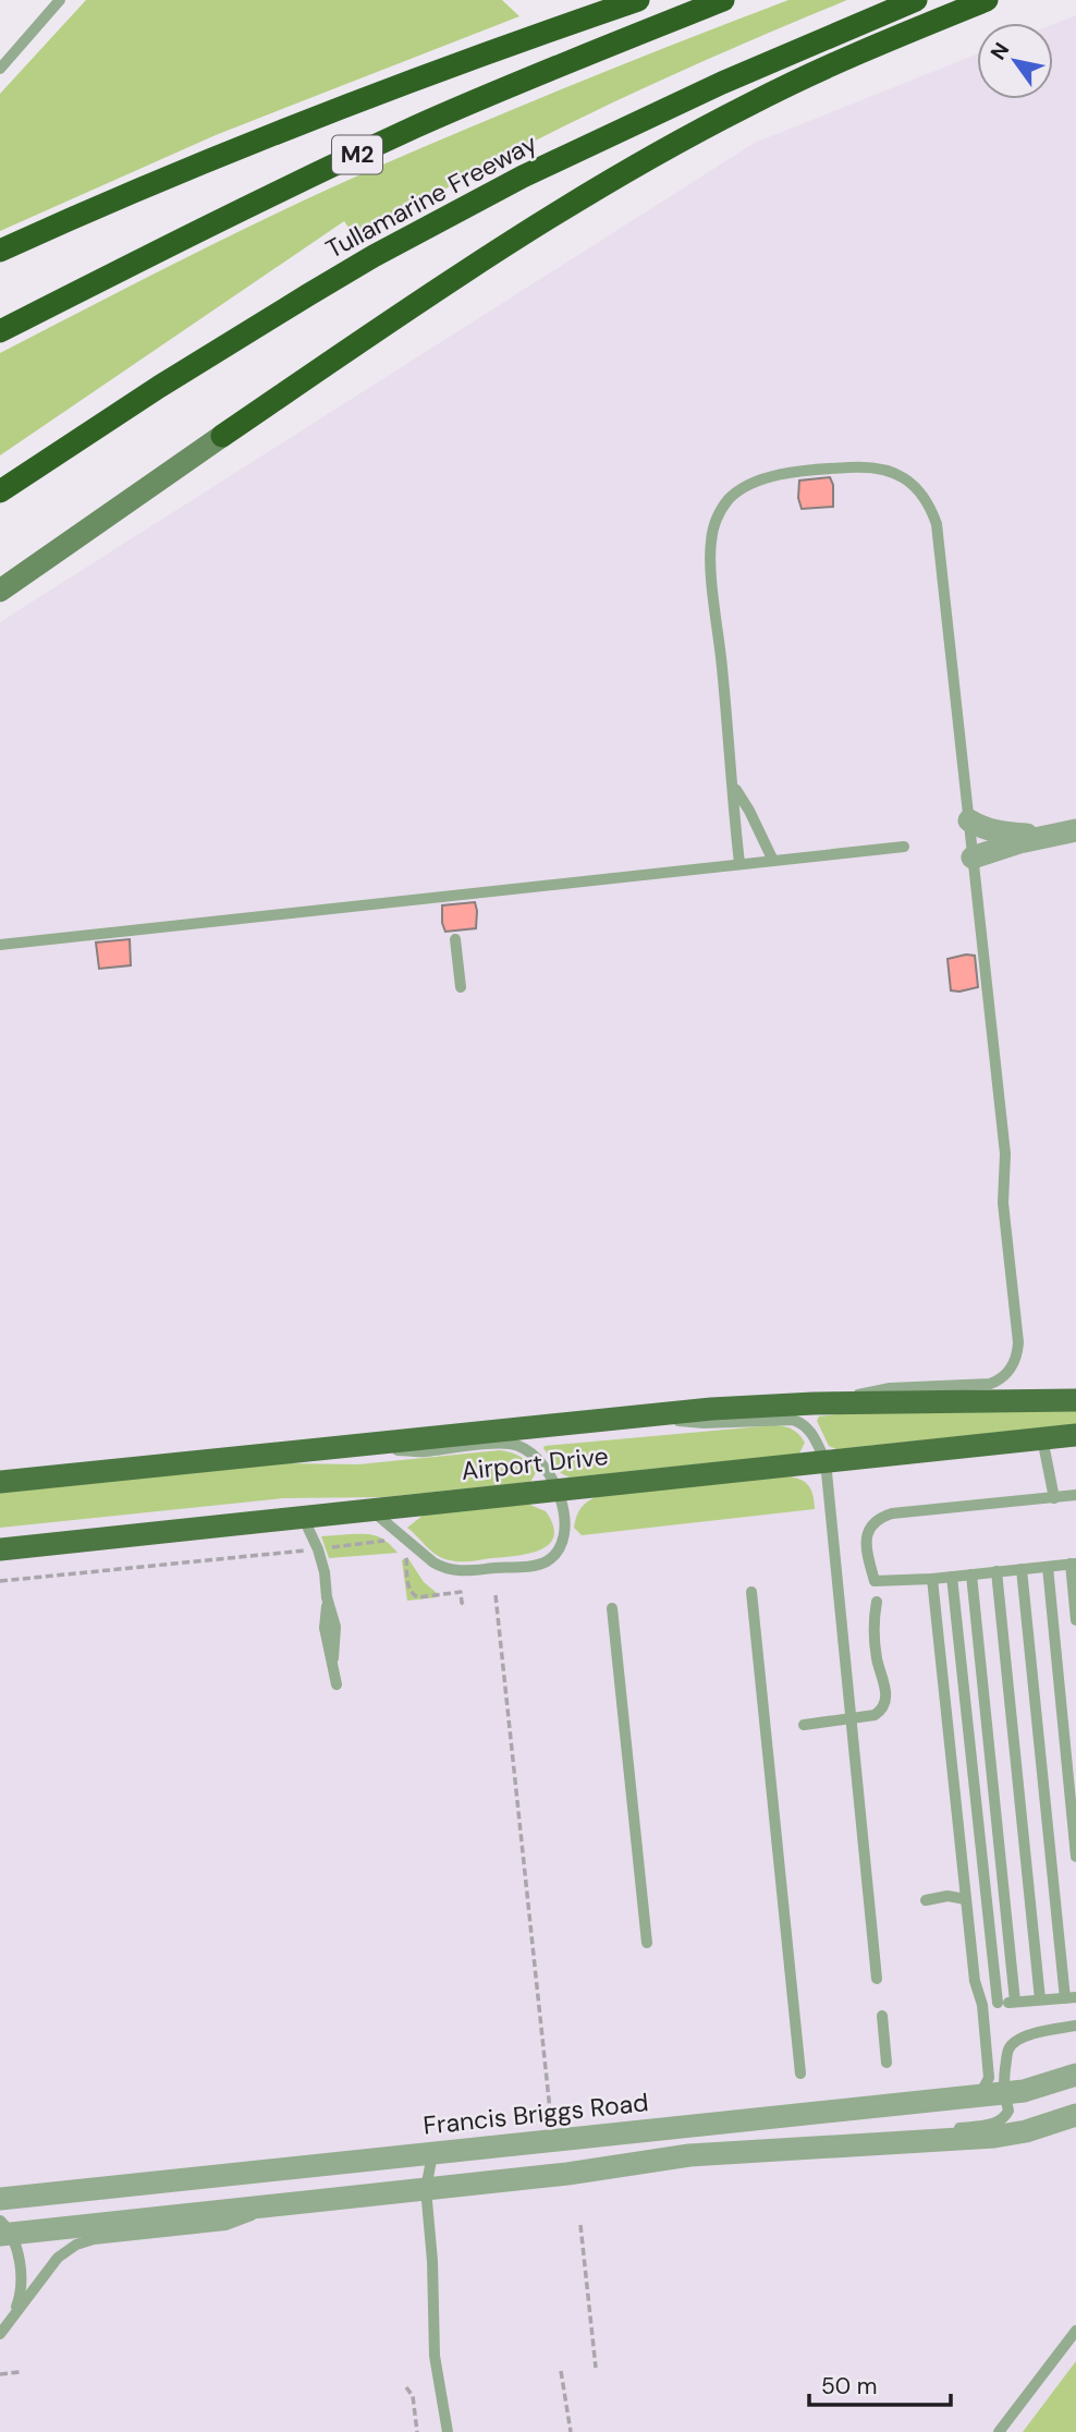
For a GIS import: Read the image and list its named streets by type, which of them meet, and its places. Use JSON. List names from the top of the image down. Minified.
{"streets":{"highway":["M2","Tullamarine Freeway"],"main road":["Airport Drive"],"street":["Francis Briggs Road"]},"scale_bar":"50 m","north":"top left"}
